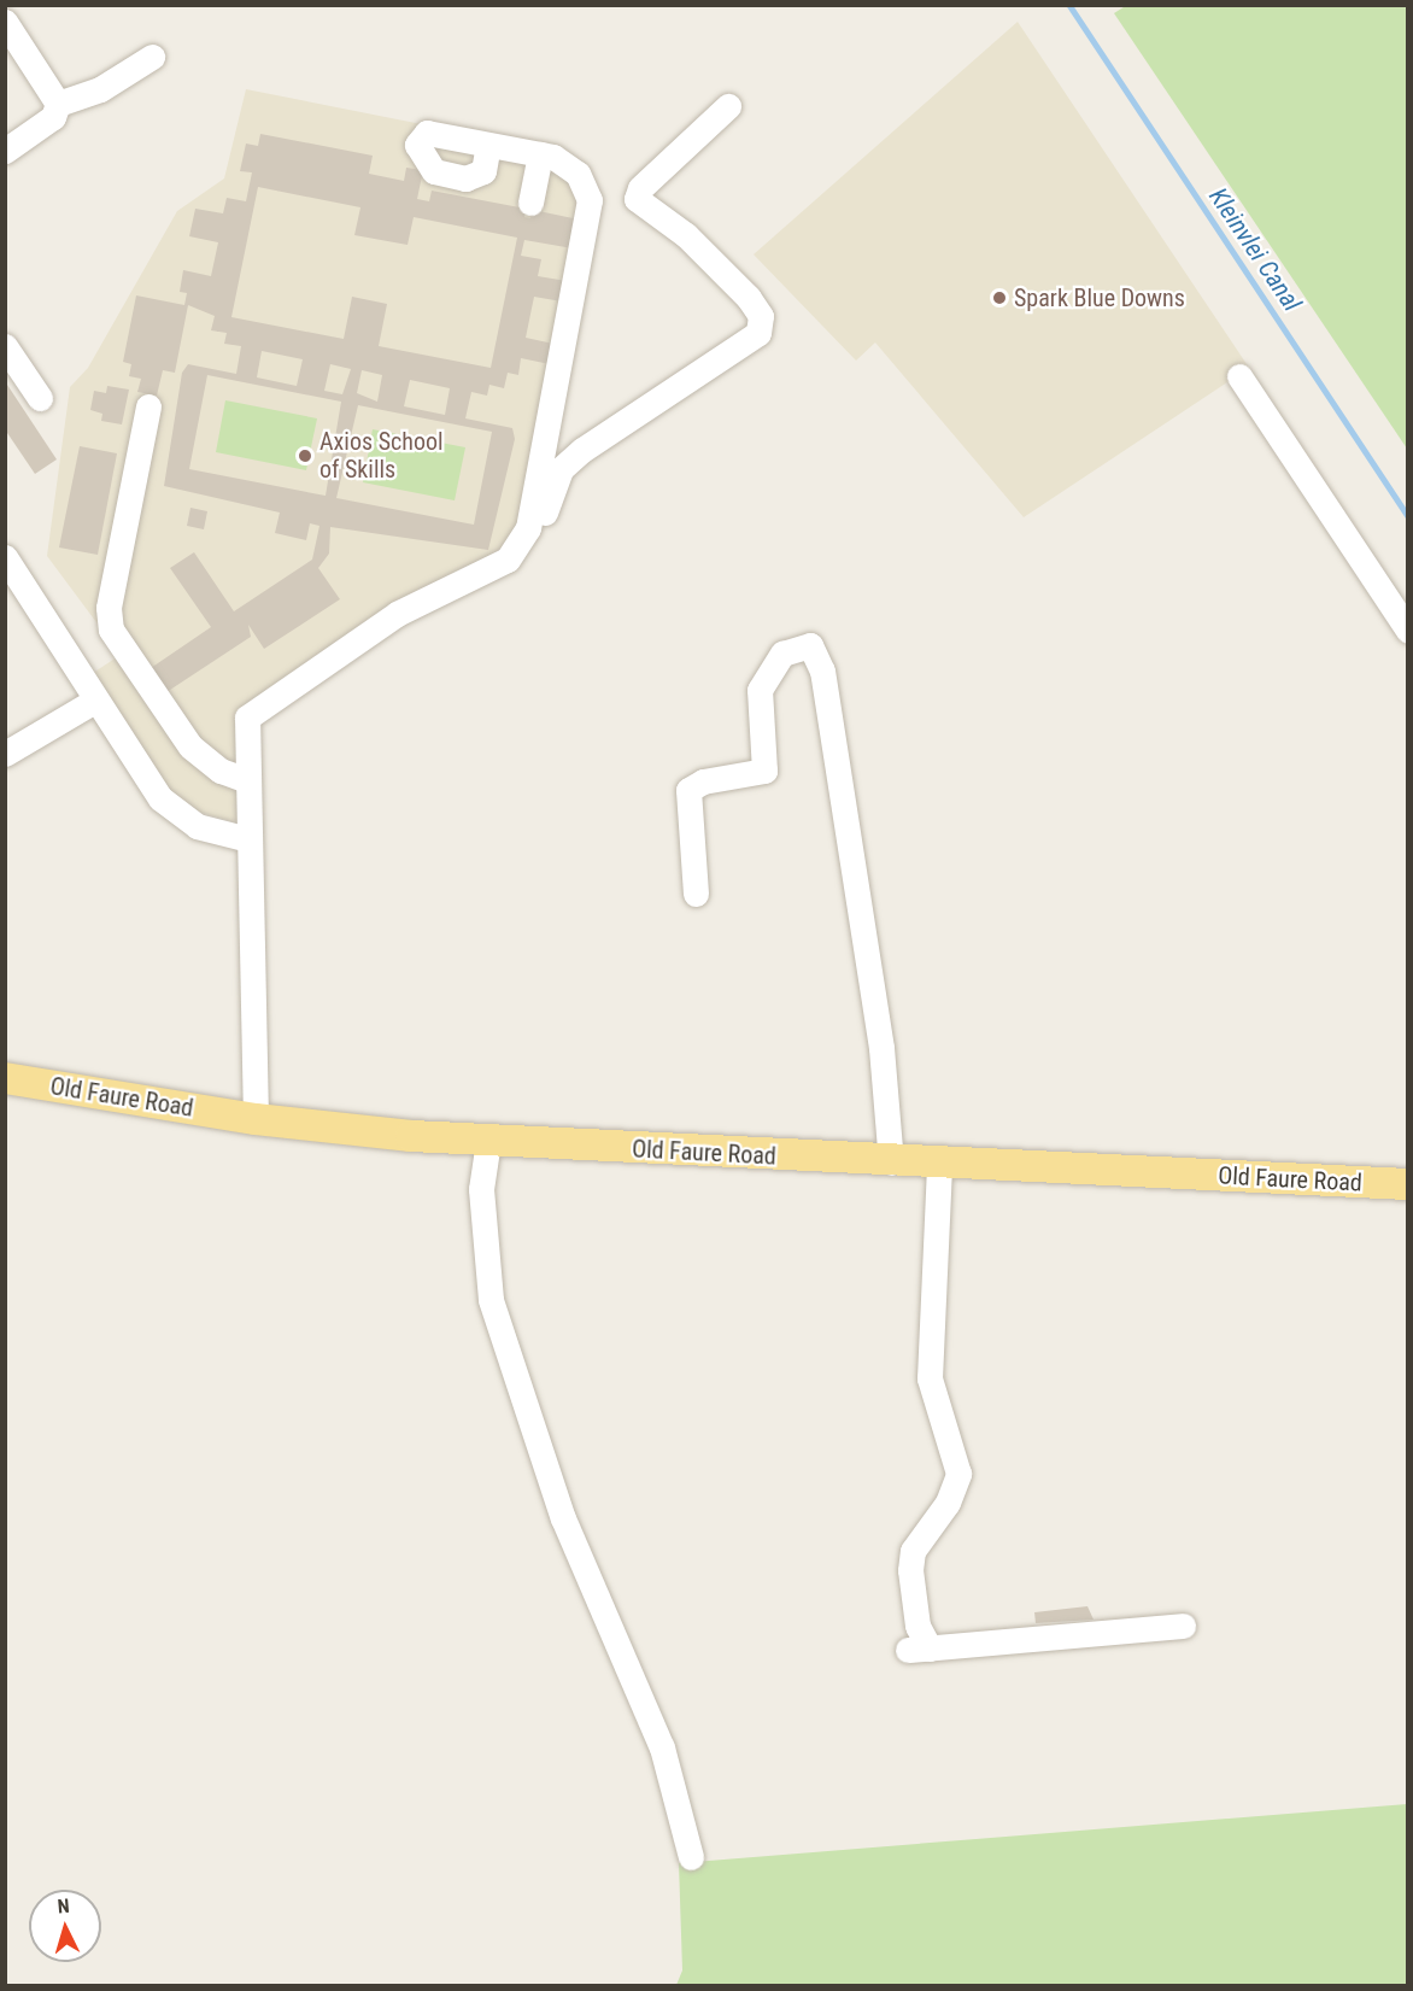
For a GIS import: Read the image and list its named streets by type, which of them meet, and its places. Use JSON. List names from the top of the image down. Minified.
{"streets":{"main road":["Old Faure Road"]},"water":["Kleinvlei Canal"],"places":["Spark Blue Downs","Axios School of Skills"],"north":"top"}
